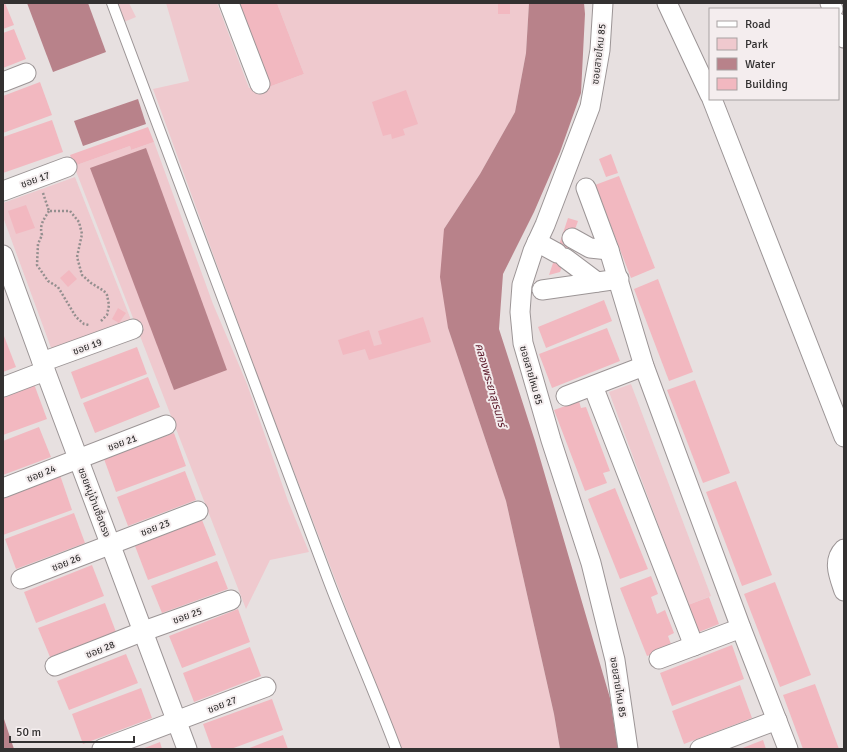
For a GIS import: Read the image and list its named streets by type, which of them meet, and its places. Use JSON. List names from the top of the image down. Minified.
{"streets":{"street":["ซอยสายไหม 85","ซอย 17","ซอย 19","ซอย 21","ซอย 24","ซอยหมู่บ้านซื่อตรง","ซอย 23","ซอย 26","ซอย 25","ซอย 28","ซอย 27"]},"crossings":[["ซอย 19","ซอยหมู่บ้านซื่อตรง"],["ซอย 21","ซอย 24"],["ซอย 21","ซอยหมู่บ้านซื่อตรง"],["ซอย 24","ซอยหมู่บ้านซื่อตรง"],["ซอยหมู่บ้านซื่อตรง","ซอย 23"],["ซอยหมู่บ้านซื่อตรง","ซอย 26"],["ซอยหมู่บ้านซื่อตรง","ซอย 25"],["ซอยหมู่บ้านซื่อตรง","ซอย 28"],["ซอยหมู่บ้านซื่อตรง","ซอย 27"],["ซอย 23","ซอย 26"],["ซอย 25","ซอย 28"]],"water":["คลองพระยาสุเรนทร์"],"legend":["Road","Park","Water","Building"],"scale_bar":"50 m"}
